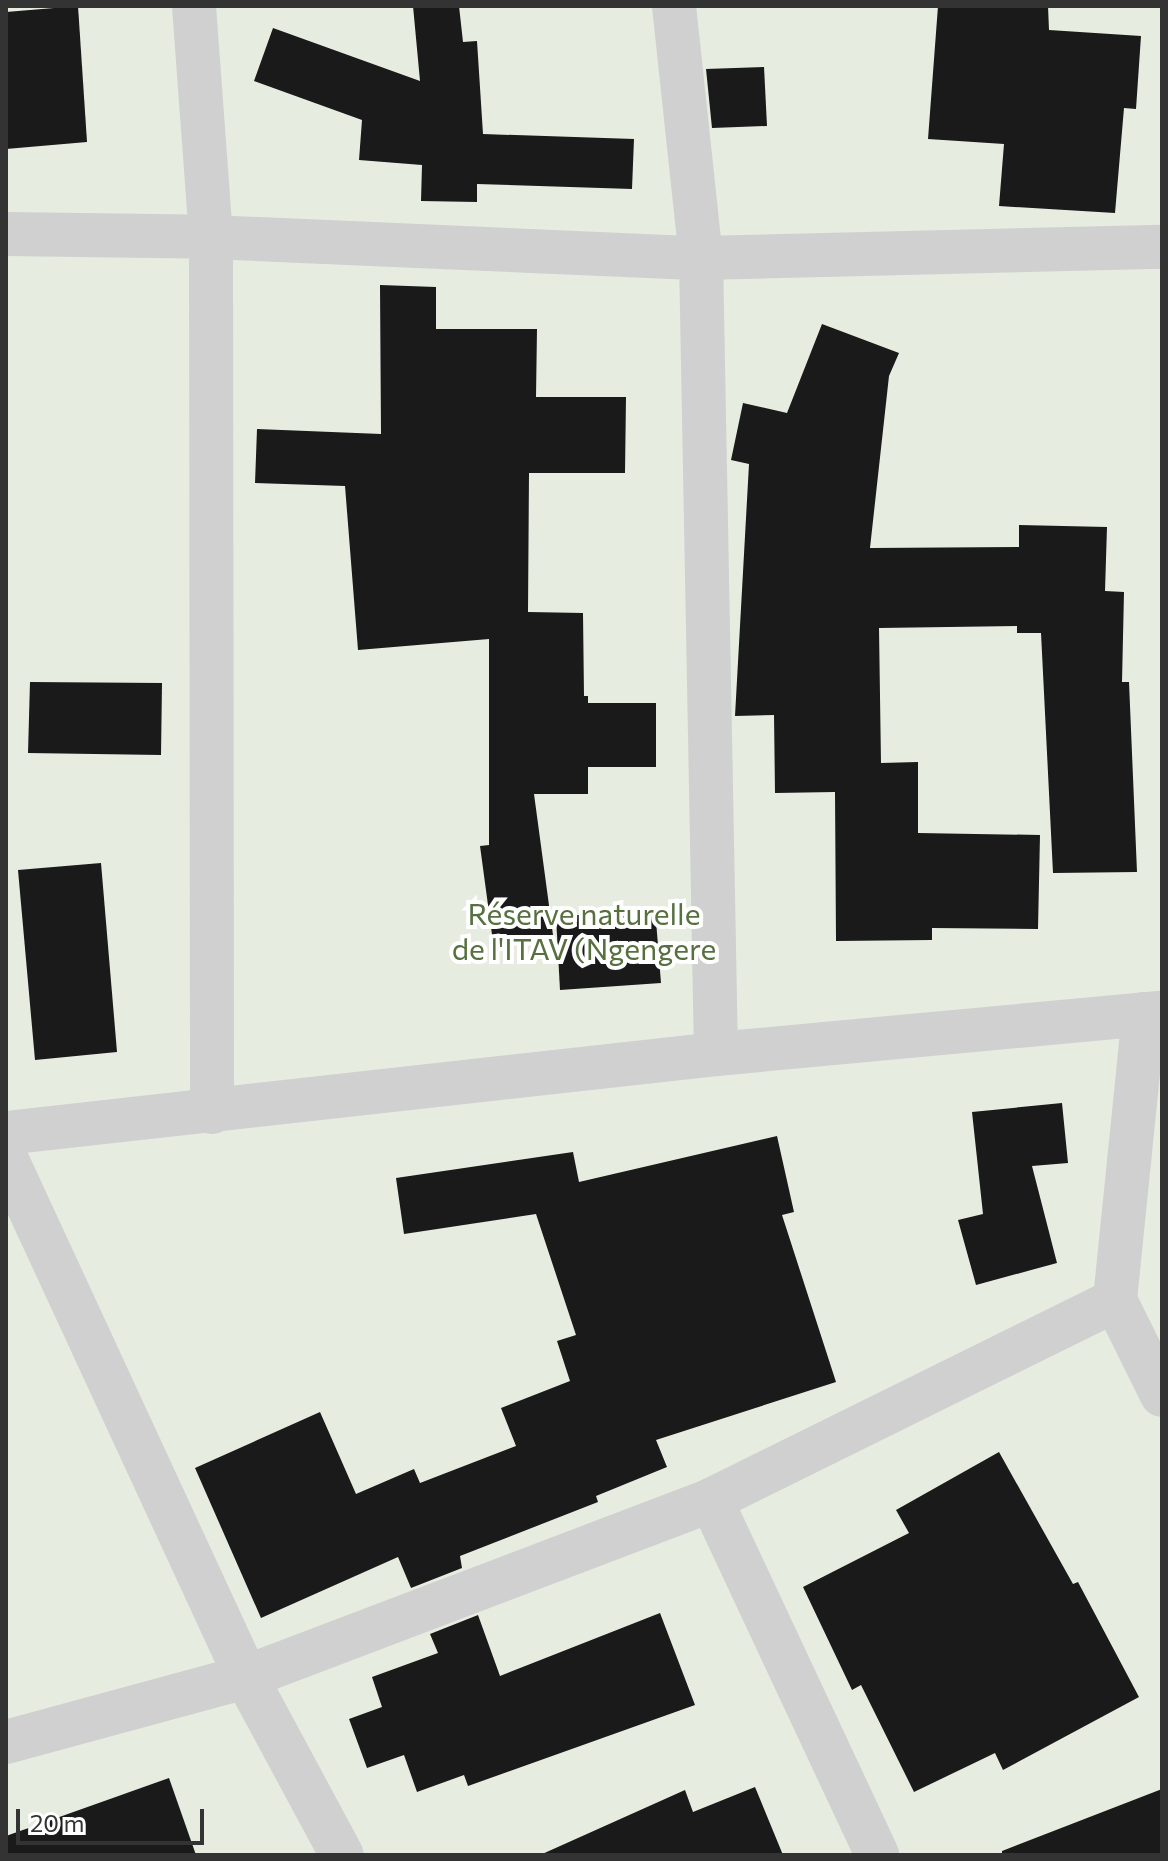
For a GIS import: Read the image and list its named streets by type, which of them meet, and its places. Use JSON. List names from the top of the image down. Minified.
{"parks":["Réserve naturelle de l'ITAV (Ngengere"],"scale_bar":"20 m"}
